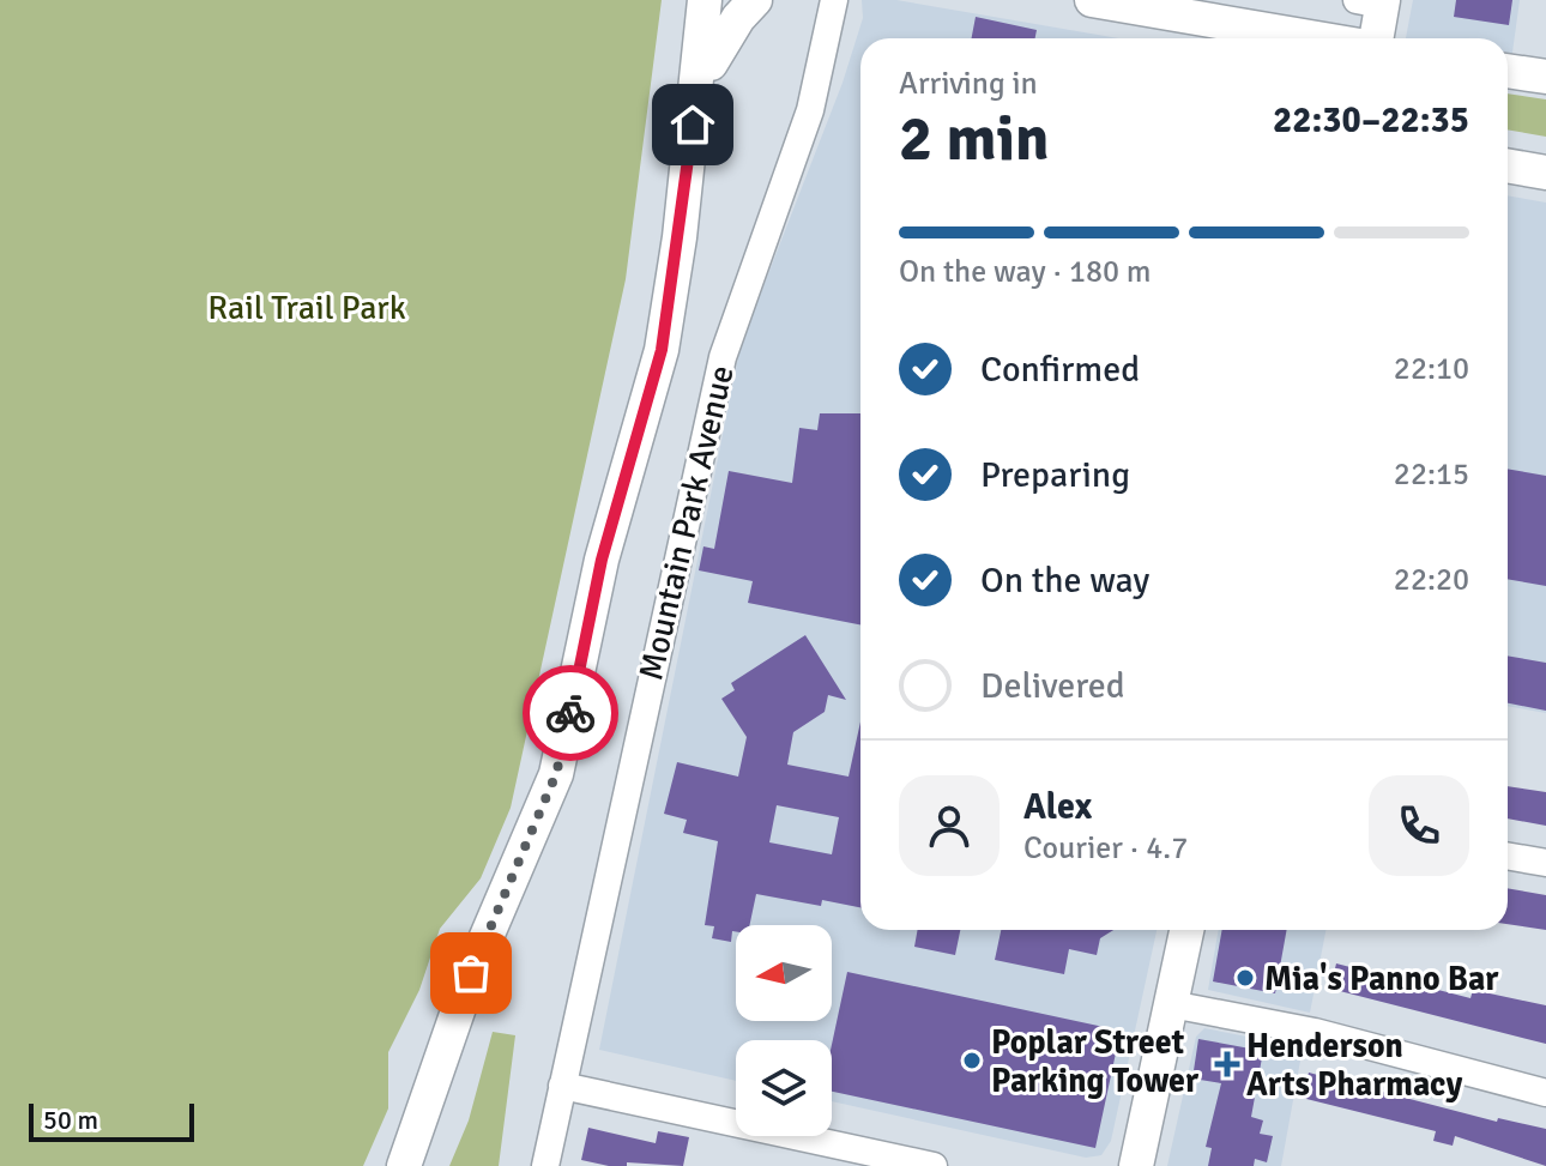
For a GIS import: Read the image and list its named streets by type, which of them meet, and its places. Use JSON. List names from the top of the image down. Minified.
{"streets":{"street":["Mountain Park Avenue"]},"parks":["Rail Trail Park"],"places":{"other":["Mia's Panno Bar","Poplar Street Parking Tower"],"health":["Henderson Arts Pharmacy"]},"scale_bar":"50 m","north":"left","page":{"heading":["2 min","Arriving in","22:30–22:35"],"panel":["Alex","Courier · 4.7"],"bar":"On the way · 180 m","list":[["Confirmed","22:10"],["Preparing","22:15"],["On the way","22:20"],"Delivered"],"scale":"50 m"}}
